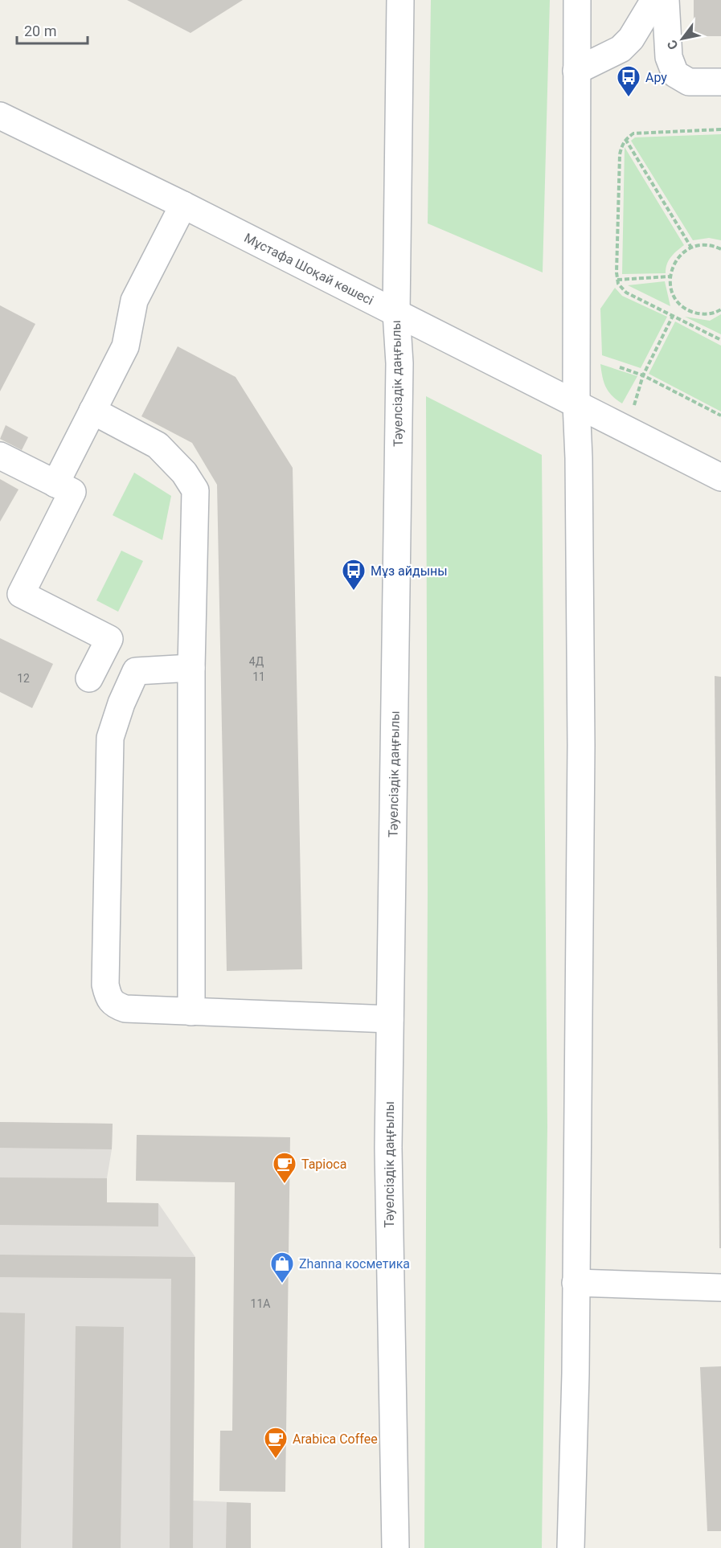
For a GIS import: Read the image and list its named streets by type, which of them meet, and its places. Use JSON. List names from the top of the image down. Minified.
{"streets":{"street":["Мұстафа Шоқай көшесі","Тәуелсіздік даңғылы"]},"crossings":[["Мұстафа Шоқай көшесі","Тәуелсіздік даңғылы"]],"places":{"bus stop":["Ару","Мұз айдыны"],"cafe":["Tapioca","Arabica Coffee"],"shop":["Zhanna косметика"]},"house_numbers":["4Д","11","12","11А"],"scale_bar":"20 m","north":"bottom left"}
